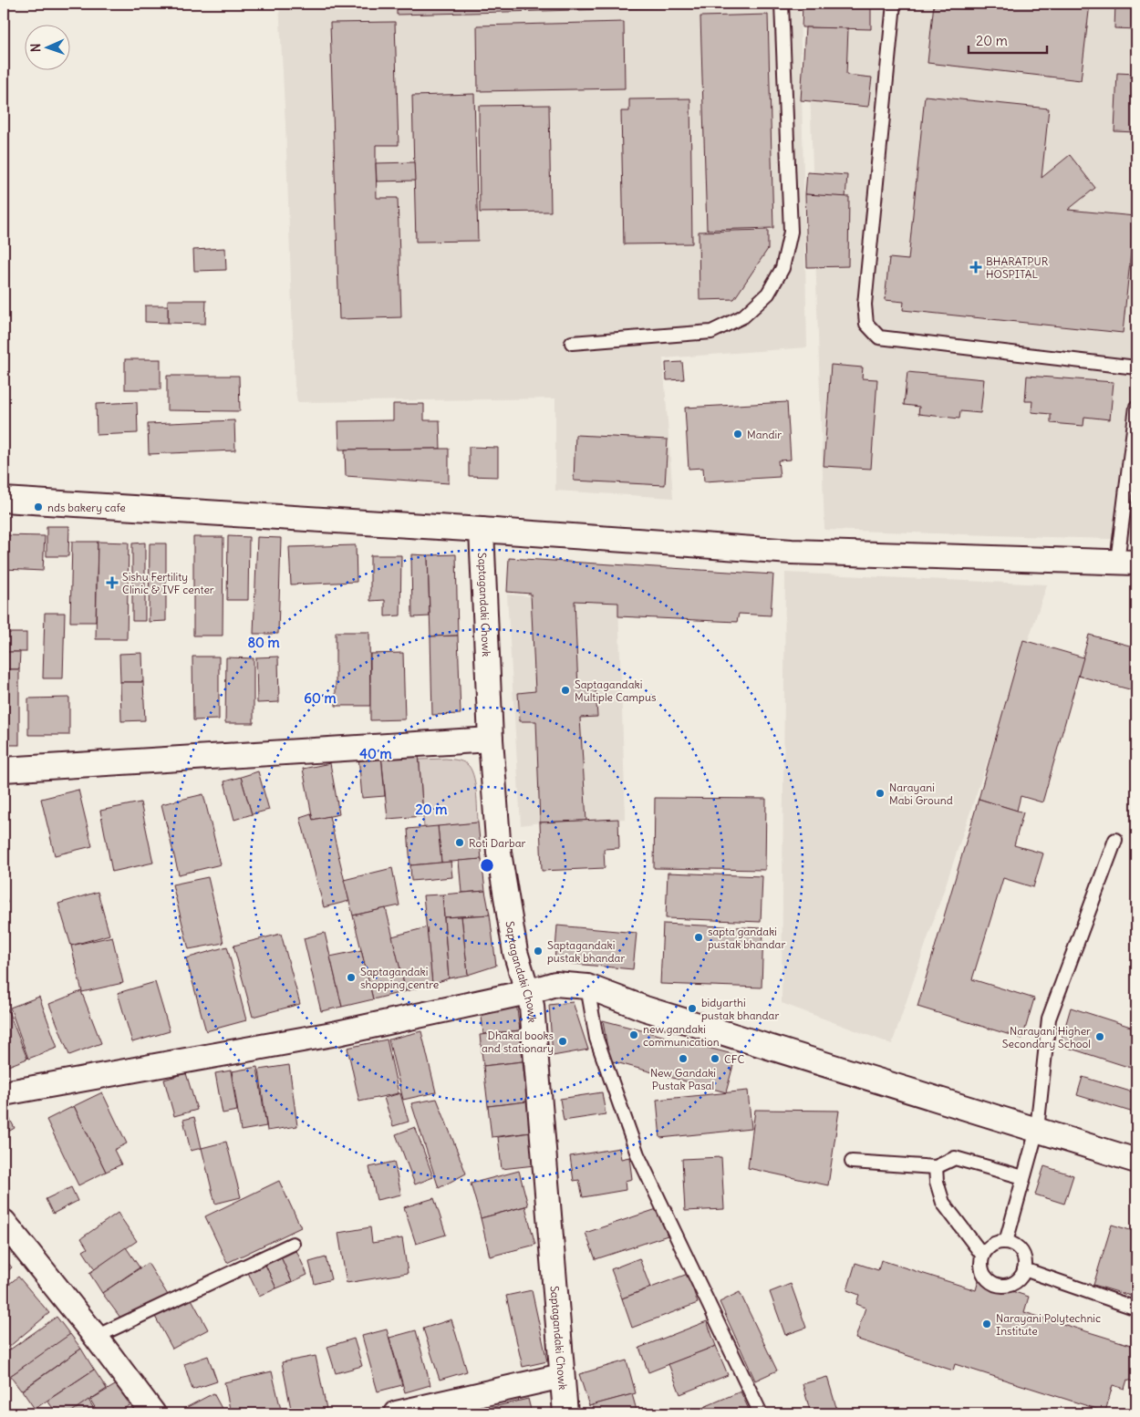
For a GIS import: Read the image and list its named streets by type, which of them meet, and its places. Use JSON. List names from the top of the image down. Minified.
{"streets":{"street":["Saptagandaki Chowk"]},"places":{"health":["BHARATPUR HOSPITAL","Sishu Fertility Clinic & IVF center"],"other":["Mandir","nds bakery cafe","Saptagandaki Multiple Campus","Narayani Mabi Ground","Roti Darbar","sapta gandaki pustak bhandar","Saptagandaki pustak bhandar","Saptagandaki shopping centre","bidyarthi pustak bhandar","new gandaki communication","Narayani Higher Secondary School","Dhakal books and stationary","New Gandaki Pustak Pasal","CFC","Narayani Polytechnic Institute"]},"scale_bar":"20 m","north":"left","rings":["80 m","60 m","40 m","20 m"]}
